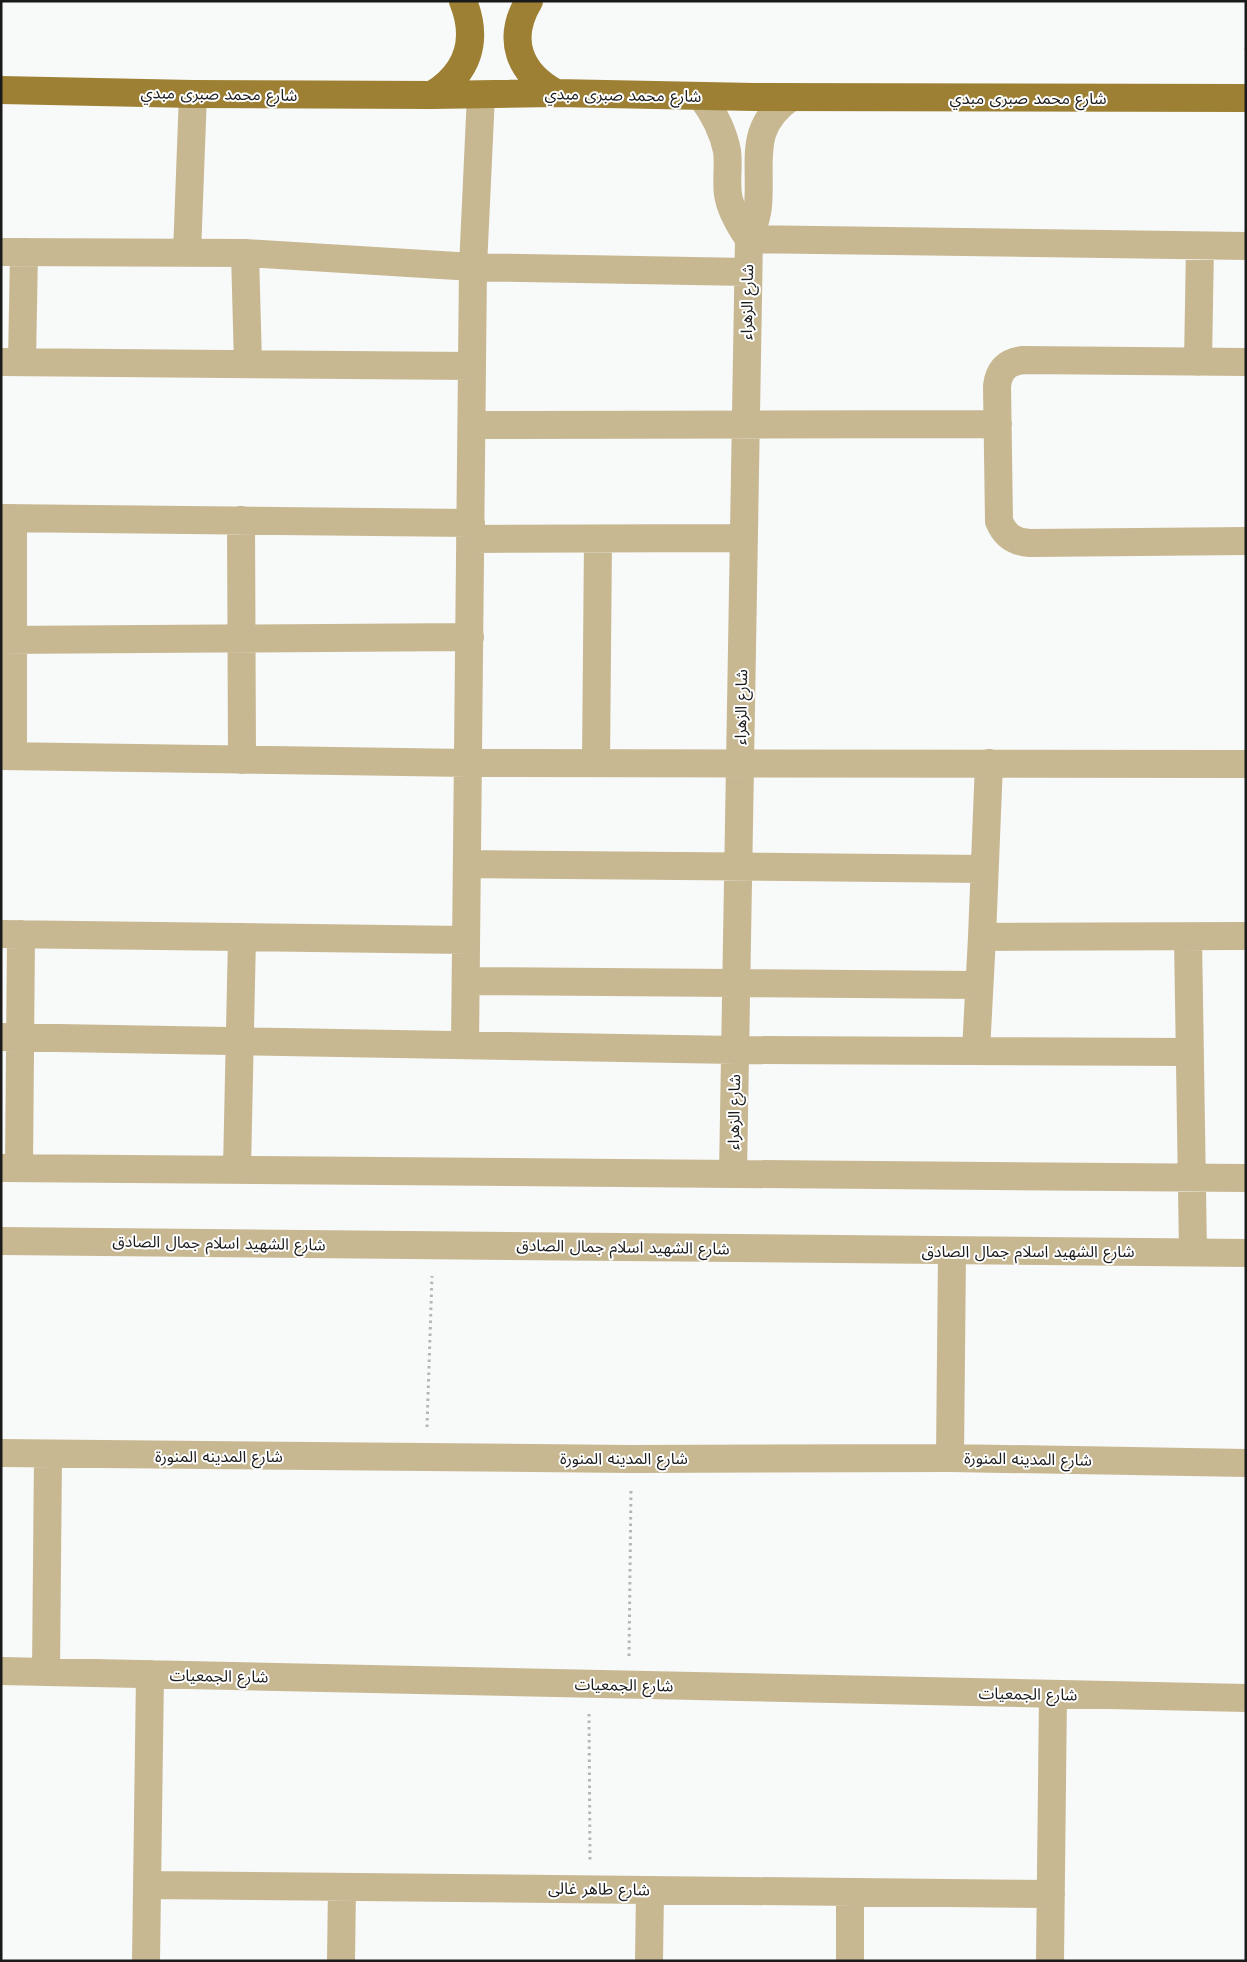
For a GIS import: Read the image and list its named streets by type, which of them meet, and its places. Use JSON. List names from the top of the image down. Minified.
{"streets":{"main road":["شارع محمد صبرى مبدي"],"street":["شارع الزهراء","شارع الشهيد اسلام جمال الصادق","شارع المدينه المنورة","شارع الجمعيات","شارع طاهر غالى"]},"crossings":[["شارع محمد صبرى مبدي","شارع الزهراء"]]}
